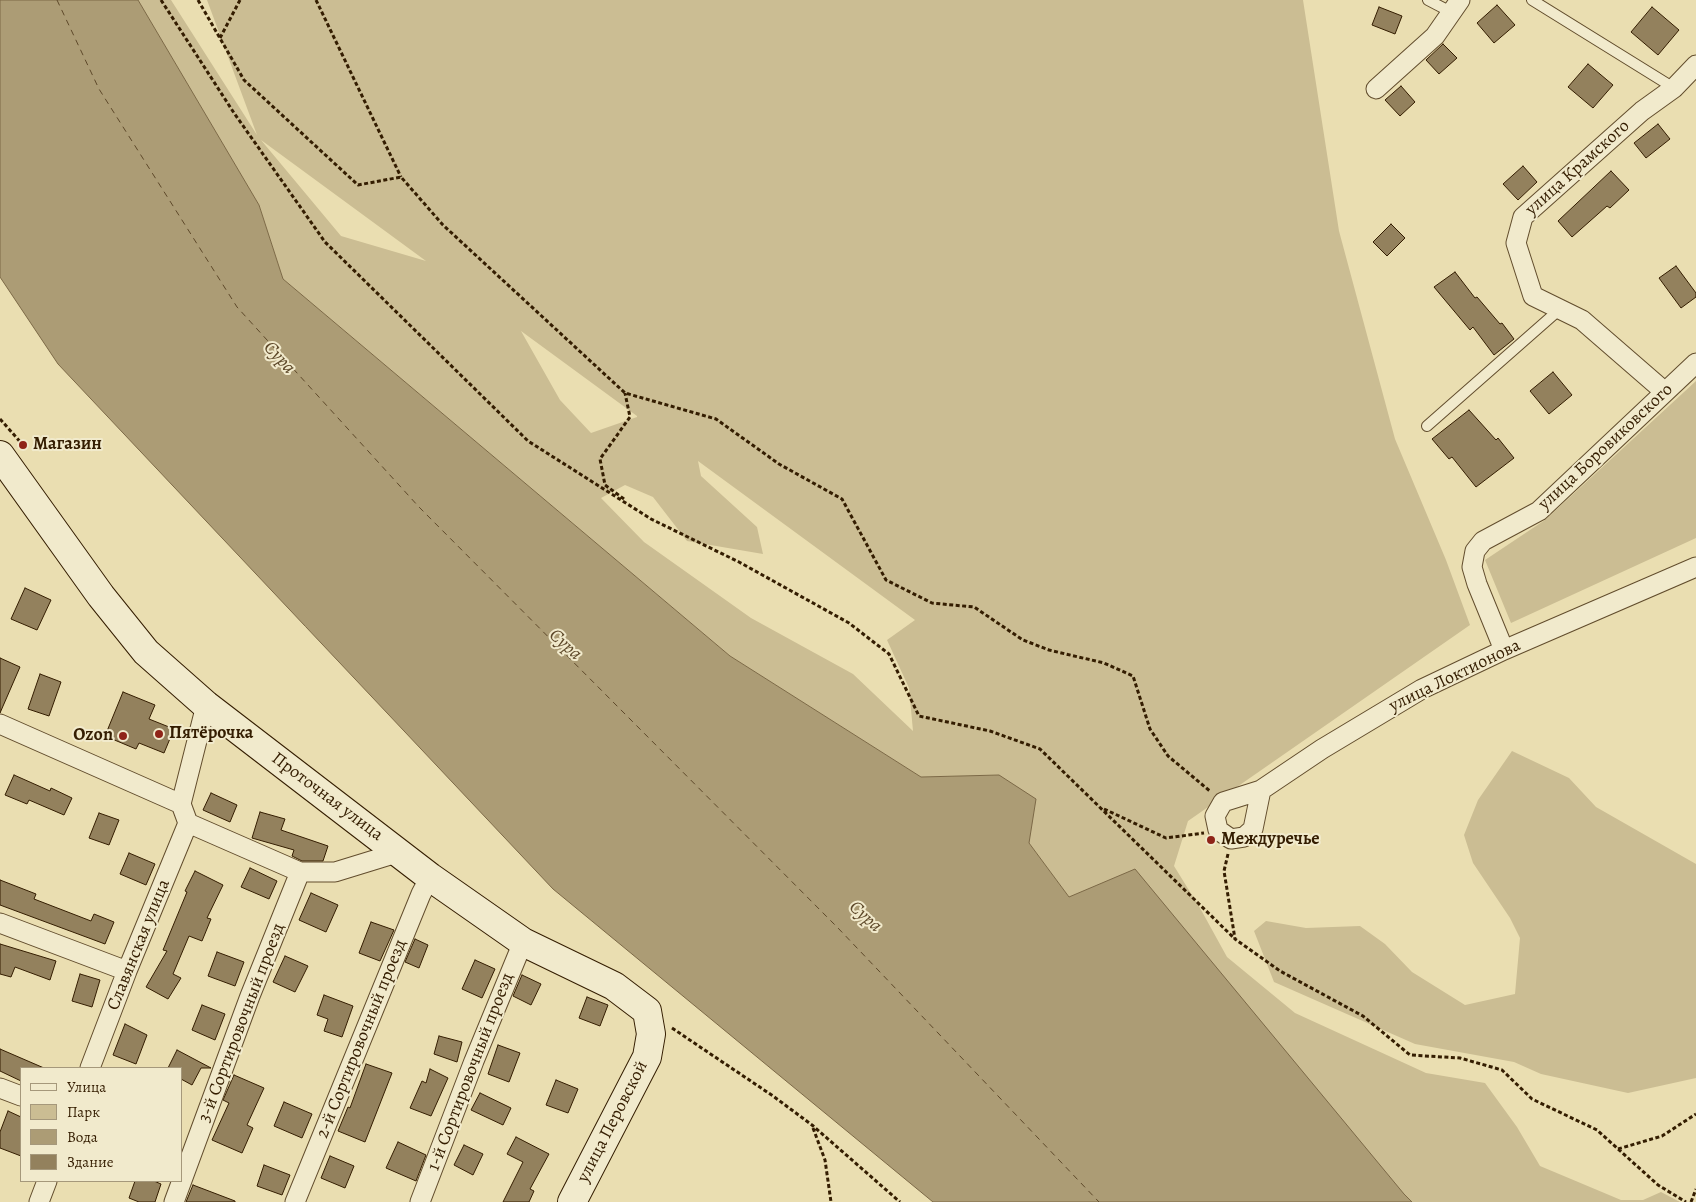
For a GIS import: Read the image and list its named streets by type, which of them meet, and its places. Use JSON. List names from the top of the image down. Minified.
{"streets":{"main road":["Проточная улица","улица Перовской"],"street":["улица Крамского","улица Боровиковского","улица Локтионова","Славянская улица","3-й Сортировочный проезд","2-й Сортировочный проезд","1-й Сортировочный проезд"]},"crossings":[["улица Боровиковского","улица Локтионова"],["Проточная улица","2-й Сортировочный проезд"],["Проточная улица","1-й Сортировочный проезд"],["Проточная улица","улица Перовской"]],"water":["Сура"],"places":["Магазин","Пятёрочка","Ozon","Междуречье"],"legend":["Улица","Парк","Вода","Здание"]}
